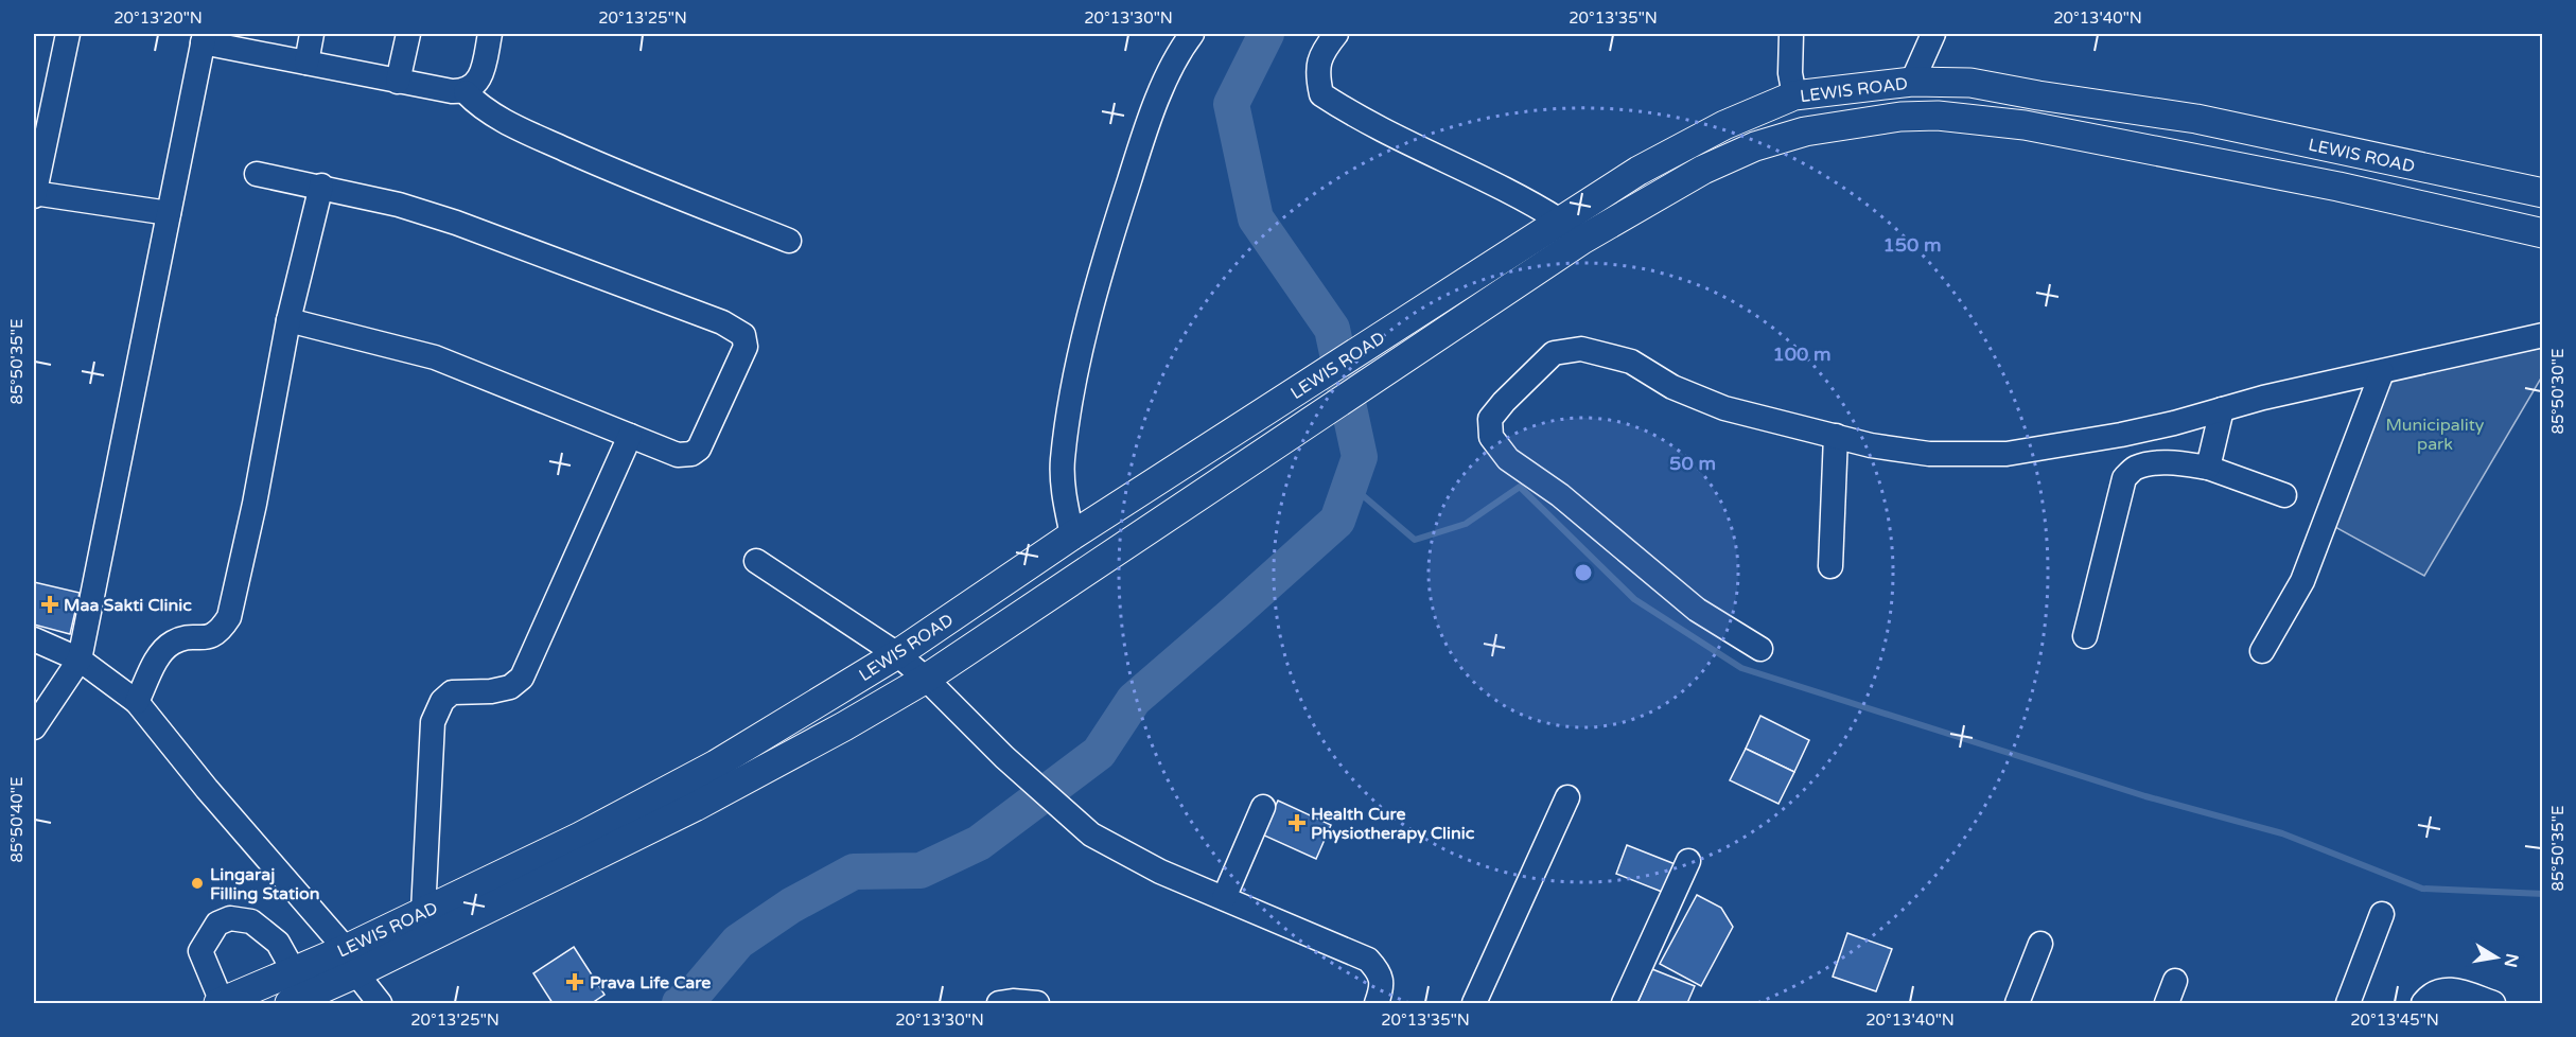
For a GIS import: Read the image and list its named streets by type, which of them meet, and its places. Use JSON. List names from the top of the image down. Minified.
{"streets":{"main road":["LEWIS ROAD"]},"parks":["Municipality park"],"places":{"health":["Maa Sakti Clinic","Health Cure Physiotherapy Clinic","Prava Life Care"],"other":["Lingaraj Filling Station"]},"north":"right","coordinates":["20°13'20\"N","20°13'25\"N","20°13'30\"N","20°13'35\"N","20°13'40\"N","85°50'35\"E","85°50'30\"E","85°50'40\"E","20°13'45\"N"],"rings":["150 m","100 m","50 m"]}
